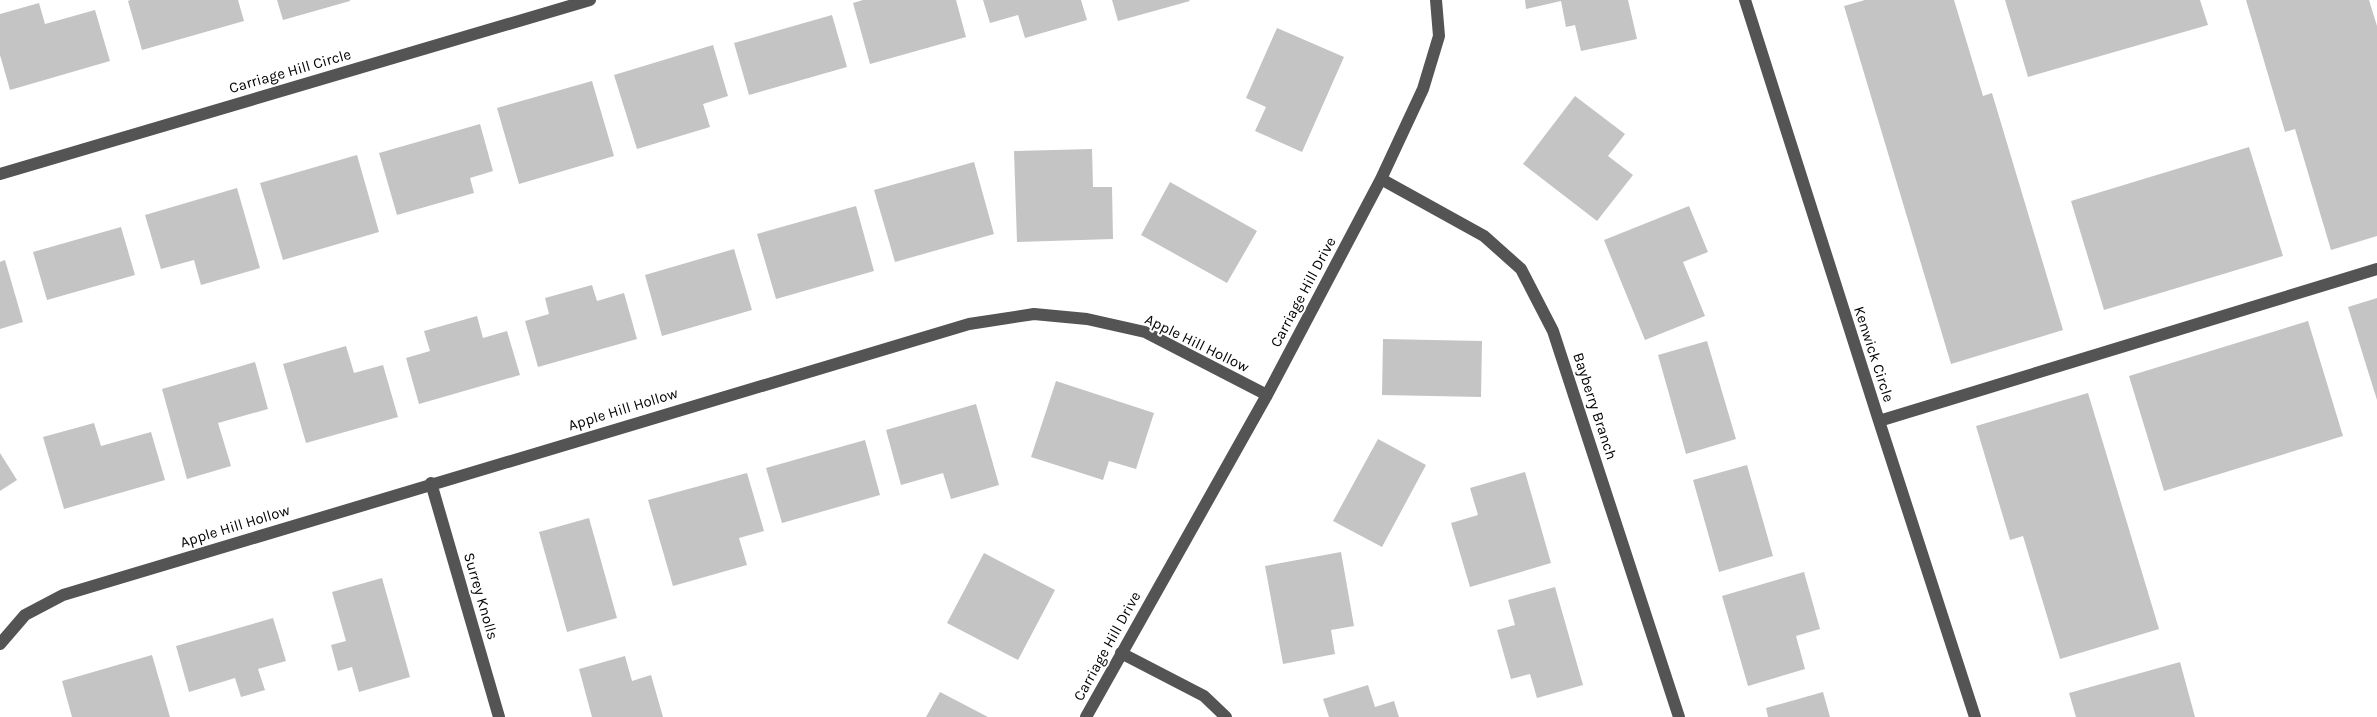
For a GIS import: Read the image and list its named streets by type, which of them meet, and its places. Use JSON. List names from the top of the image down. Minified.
{"streets":{"street":["Carriage Hill Circle","Carriage Hill Drive","Apple Hill Hollow","Kenwick Circle","Bayberry Branch","Surrey Knolls"]},"crossings":[["Carriage Hill Drive","Apple Hill Hollow"],["Carriage Hill Drive","Bayberry Branch"],["Apple Hill Hollow","Surrey Knolls"]]}
